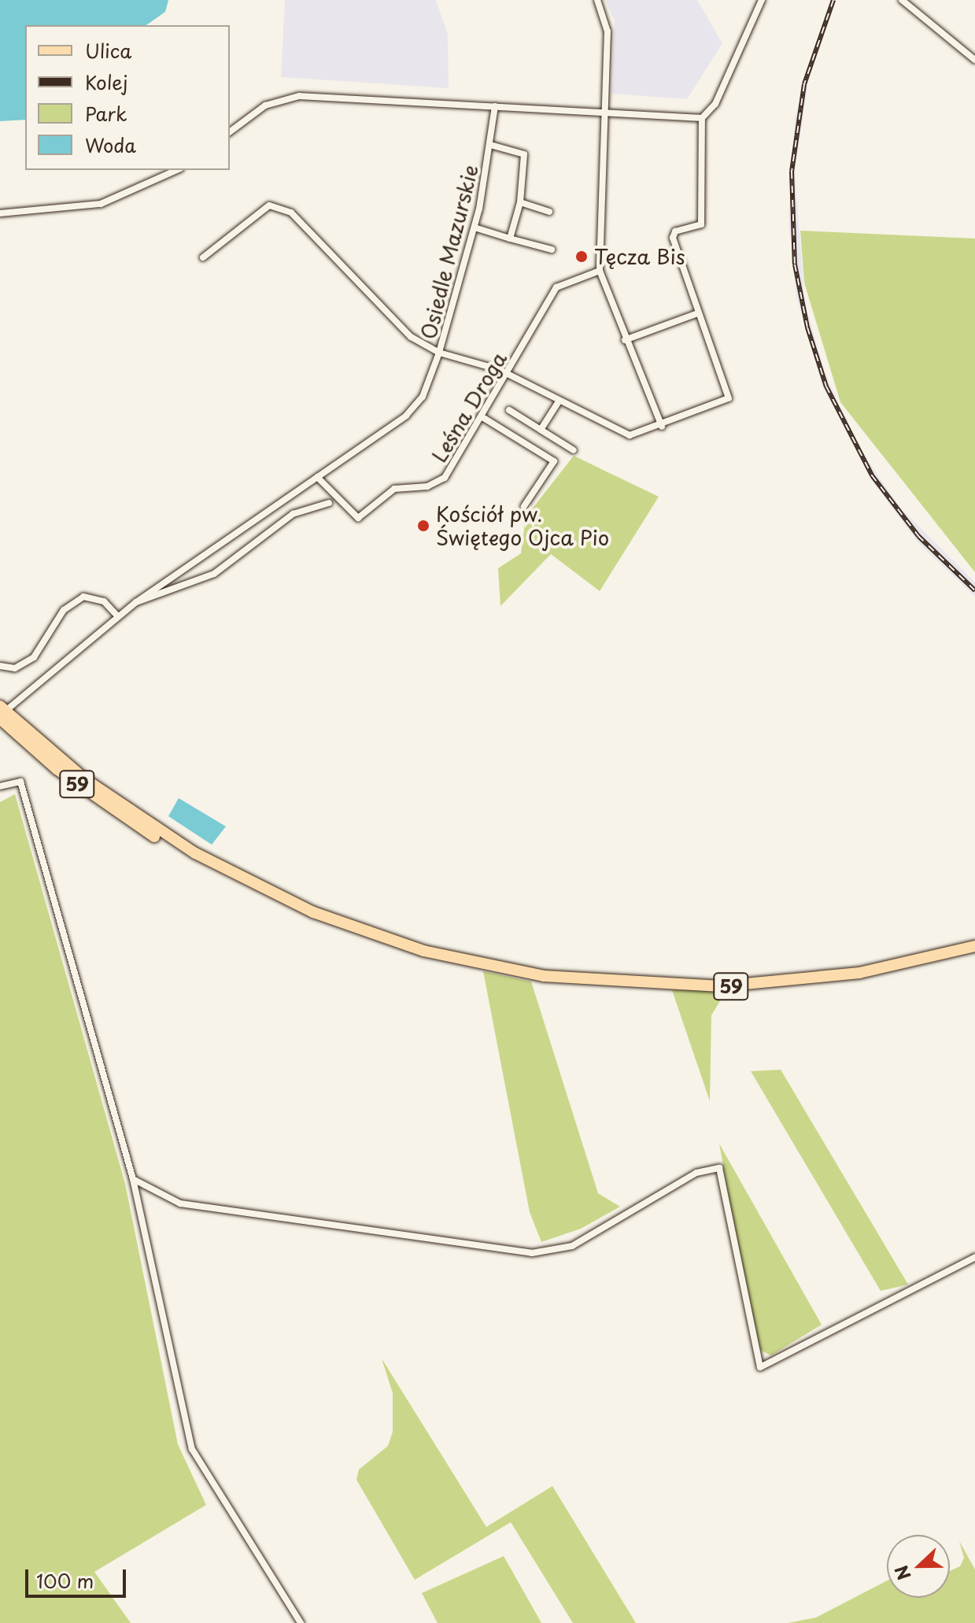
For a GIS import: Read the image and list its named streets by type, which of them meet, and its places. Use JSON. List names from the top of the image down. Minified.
{"streets":{"main road":["59"],"street":["Osiedle Mazurskie","Leśna Droga"]},"crossings":[["Osiedle Mazurskie","Leśna Droga"]],"places":["Tęcza Bis","Kościół pw. Świętego Ojca Pio"],"legend":["Ulica","Kolej","Park","Woda"],"scale_bar":"100 m","north":"left"}
